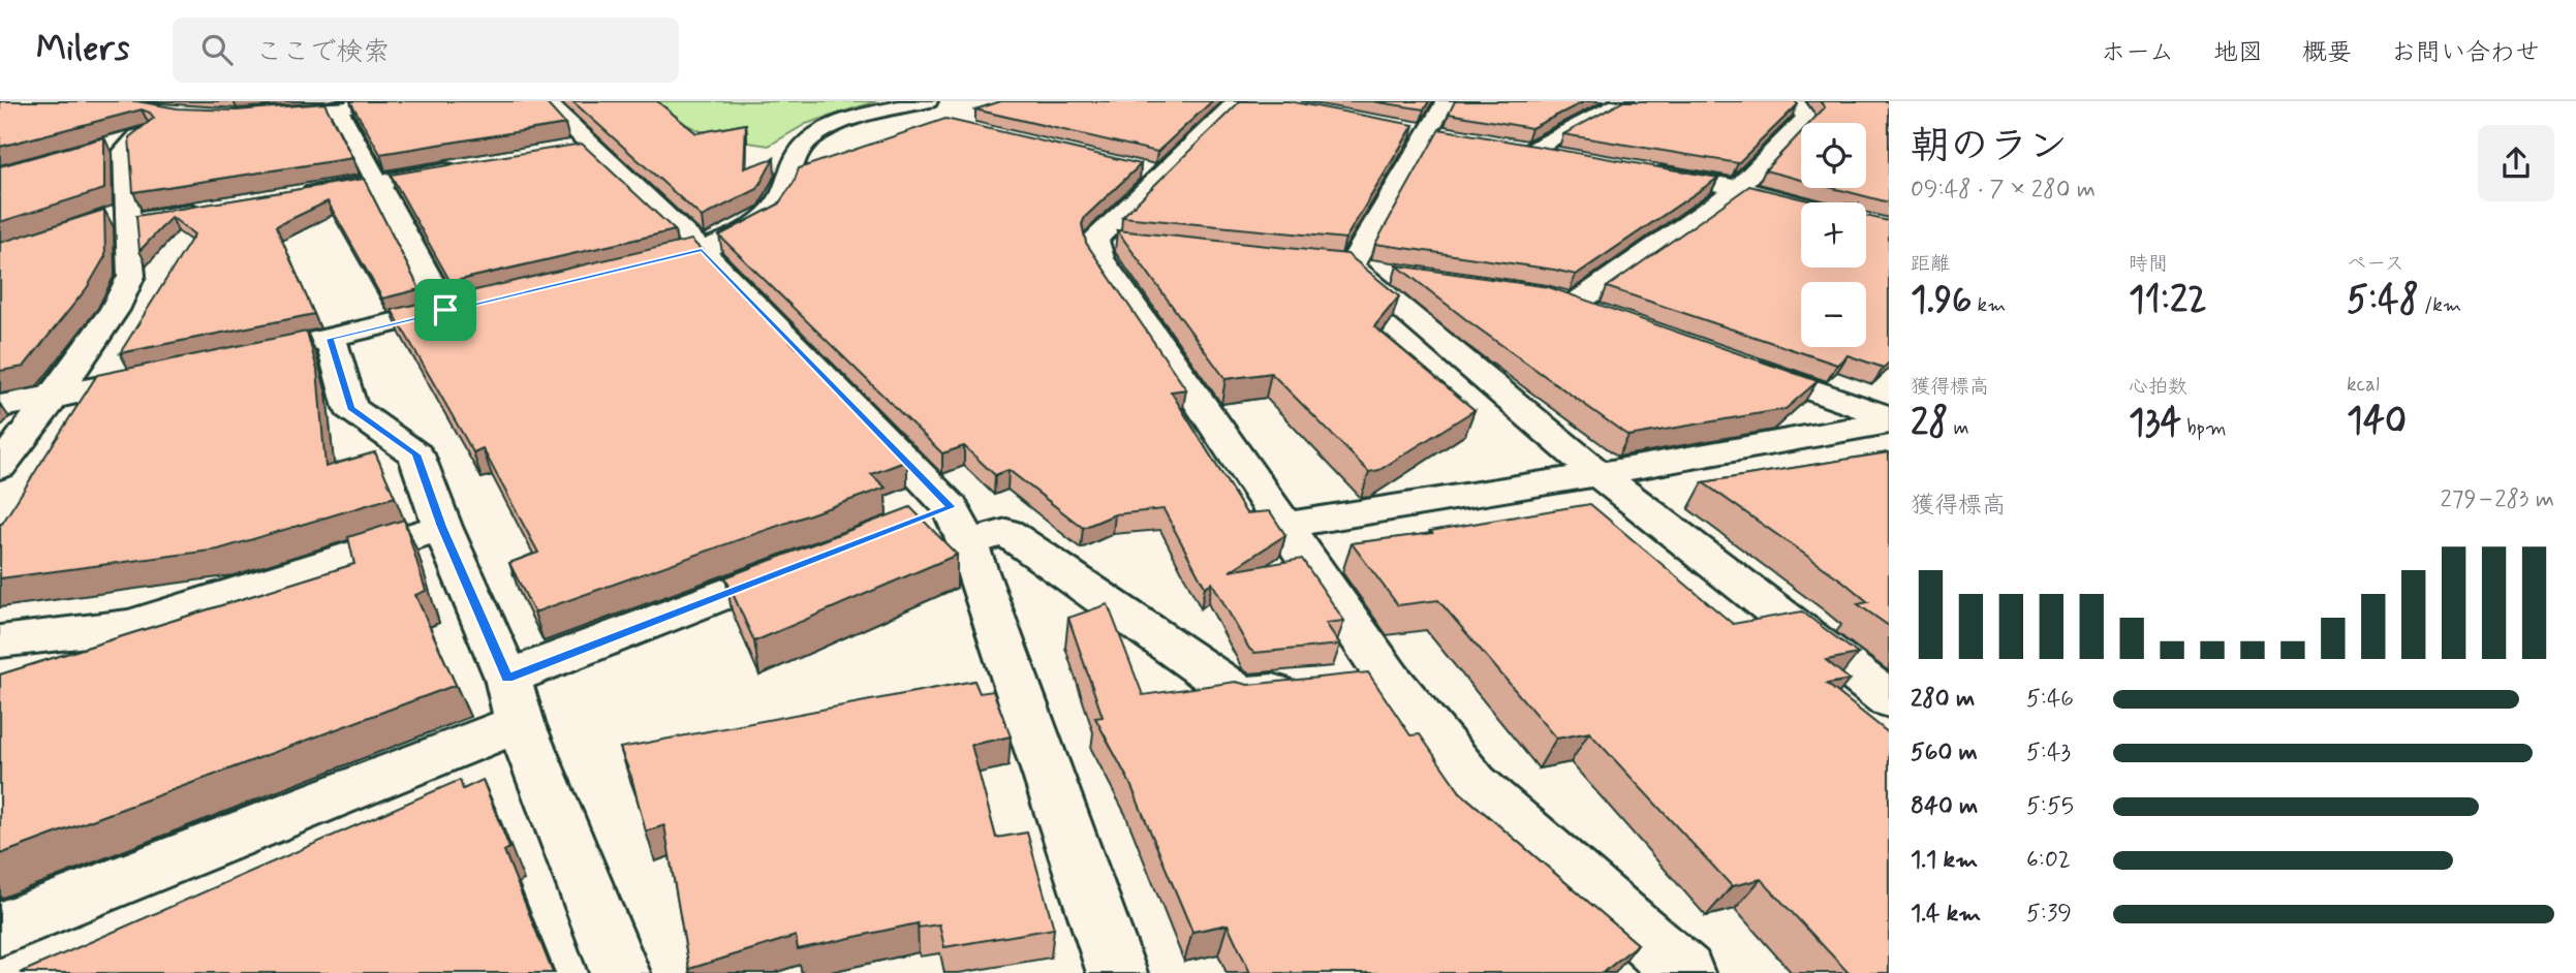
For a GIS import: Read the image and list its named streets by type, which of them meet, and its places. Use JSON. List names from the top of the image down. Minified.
{"page":{"header":"Milers","search":"ここで検索","nav":["ホーム","地図","概要","お問い合わせ"],"heading":["朝のラン","09:48 · 7 × 280 m"],"map_buttons":["+","−"],"stats":[["距離","1.96 km"],["時間","11:22"],["ペース","5:48 /km"],["獲得標高","28 m"],["心拍数","134 bpm"],["kcal","140"]],"chart":["獲得標高","279–283 m"],"list":[{"name":"280 m","note":"5:46"},{"name":"560 m","note":"5:43"},{"name":"840 m","note":"5:55"},{"name":"1.1 km","note":"6:02"},{"name":"1.4 km","note":"5:39"}]}}
